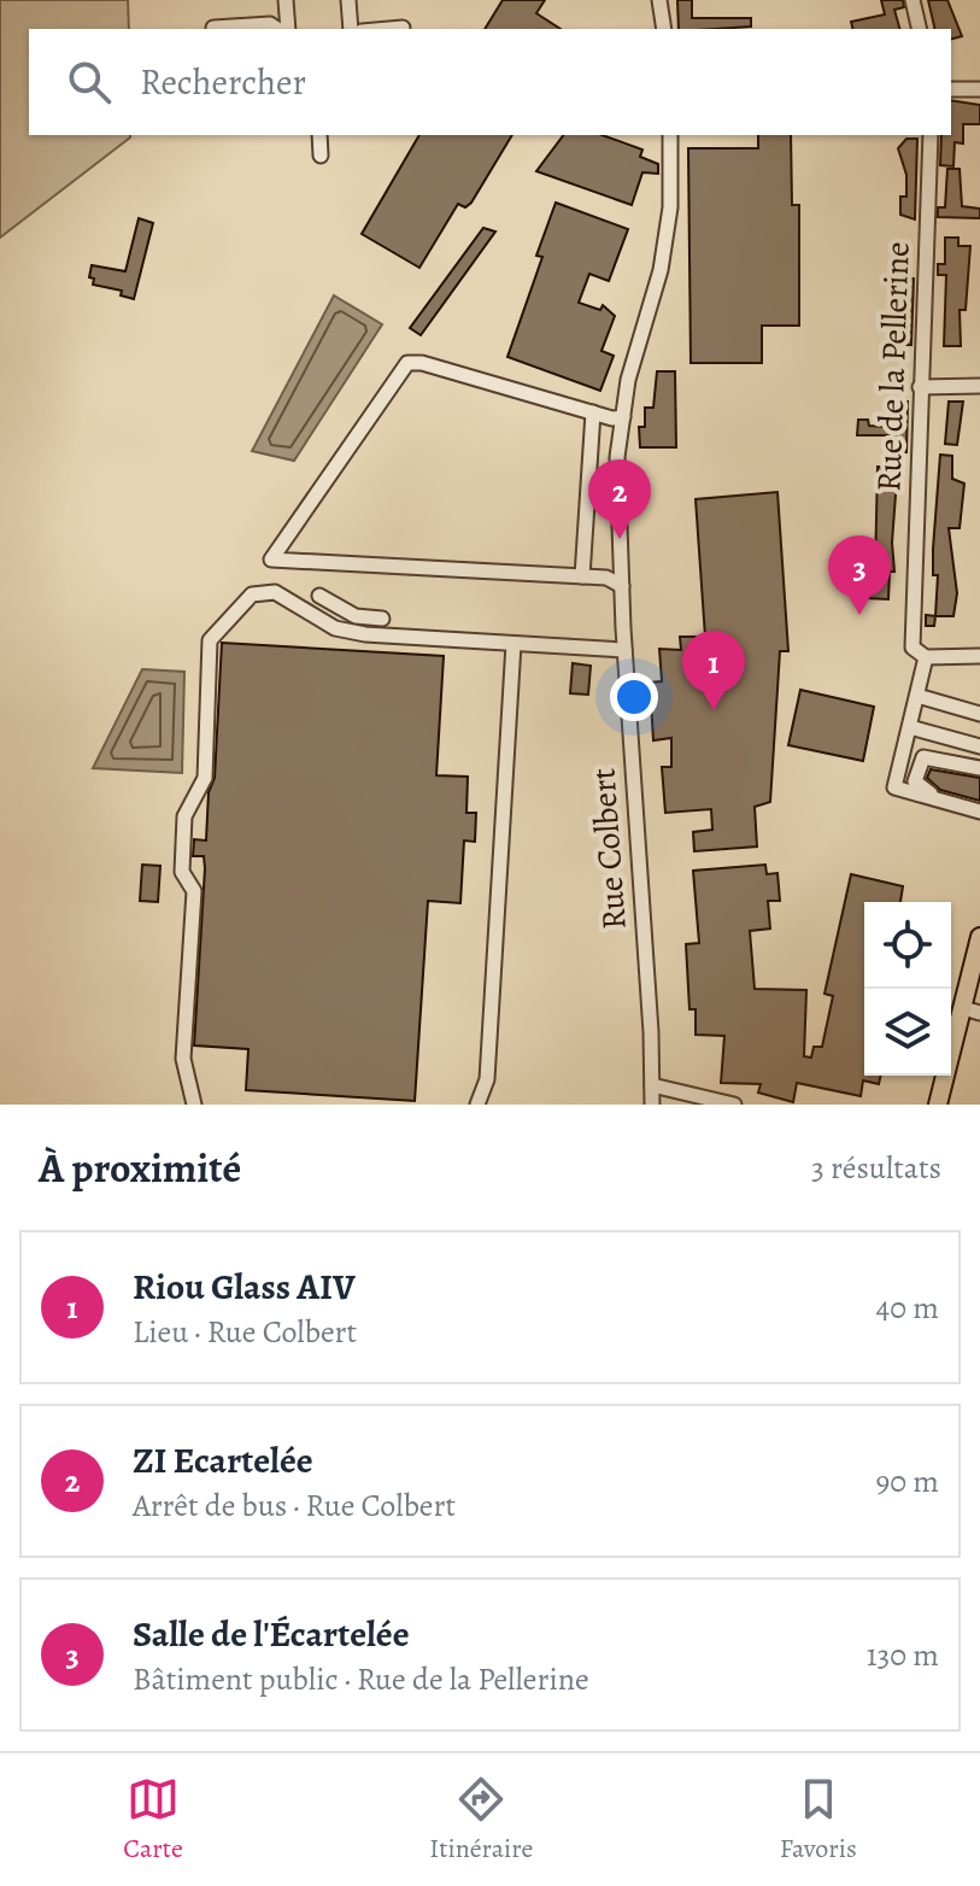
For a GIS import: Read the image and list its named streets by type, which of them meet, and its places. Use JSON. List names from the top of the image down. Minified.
{"streets":{"street":["Rue de la Pellerine","Rue Colbert"]},"page":{"search":"Rechercher","pins":["2","3","1"],"heading":["À proximité","3 résultats"],"list":[{"mark":"1","name":"Riou Glass AIV","note":"Lieu · Rue Colbert","value":"40 m"},{"mark":"2","name":"ZI Ecartelée","note":"Arrêt de bus · Rue Colbert","value":"90 m"},{"mark":"3","name":"Salle de l'Écartelée","note":"Bâtiment public · Rue de la Pellerine","value":"130 m"}],"nav":["Carte","Itinéraire","Favoris"]}}
